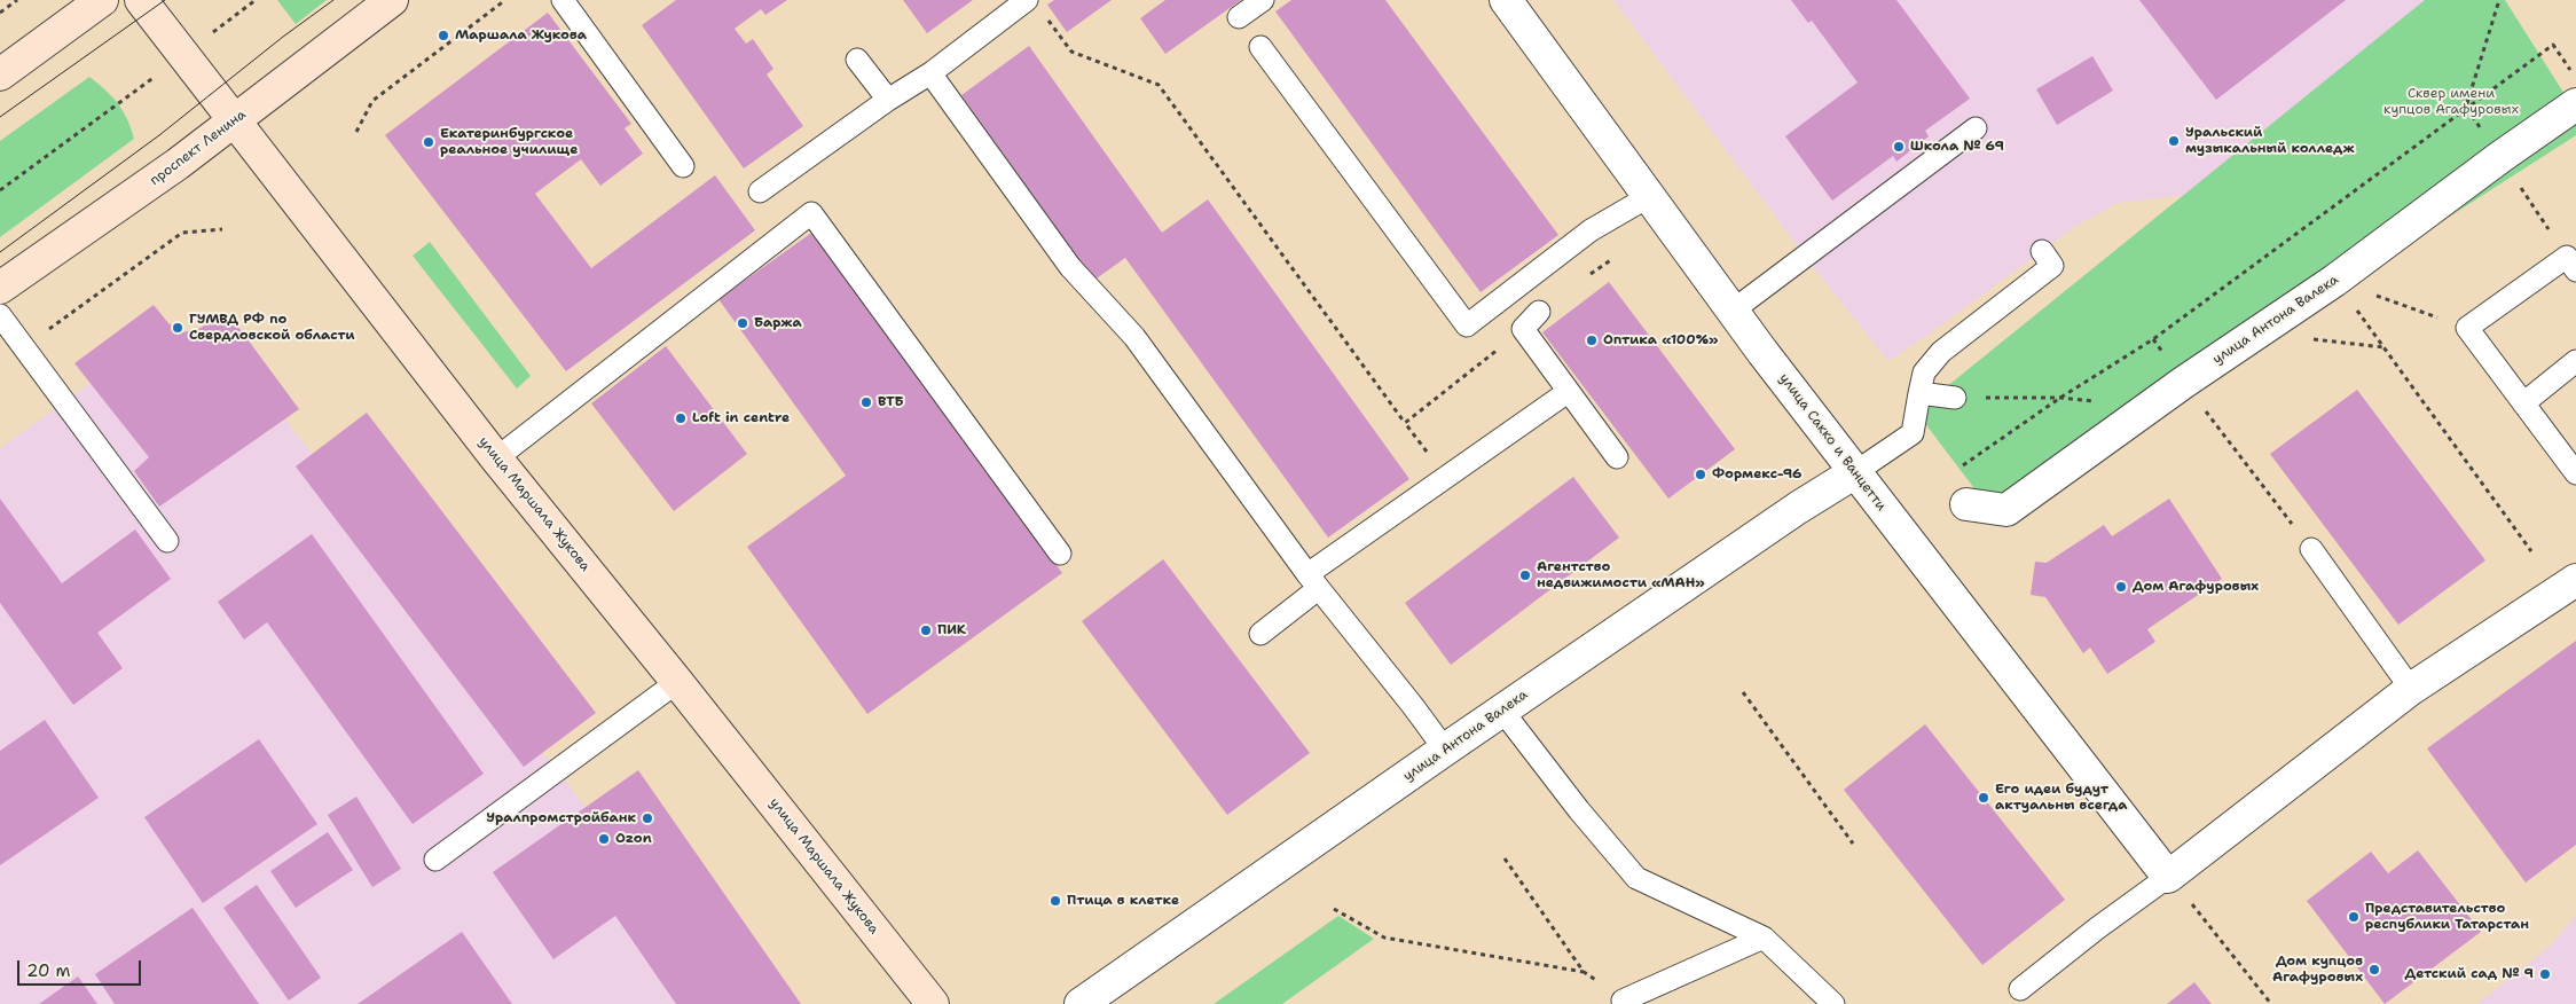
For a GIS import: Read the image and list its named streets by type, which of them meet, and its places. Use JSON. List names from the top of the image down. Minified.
{"streets":{"street":["проспект Ленина","улица Антона Валека","улица Сакко и Ванцетти","улица Маршала Жукова"]},"crossings":[["проспект Ленина","улица Маршала Жукова"],["улица Антона Валека","улица Сакко и Ванцетти"]],"parks":["Сквер имени купцов Агафуровых"],"places":["Маршала Жукова","Уральский музыкальный колледж","Екатеринбургское реальное училище","Школа № 69","Баржа","ГУМВД РФ по Свердловской области","Оптика «100%»","ВТБ","Loft in centre","Формекс-96","Агентство недвижимости «МАН»","Дом Агафуровых","ПИК","Его идеи будут актуальны всегда","Уралпромстройбанк","Ozon","Птица в клетке","Представительство республики Татарстан","Дом купцов Агафуровых","Детский сад № 9"],"scale_bar":"20 m"}
